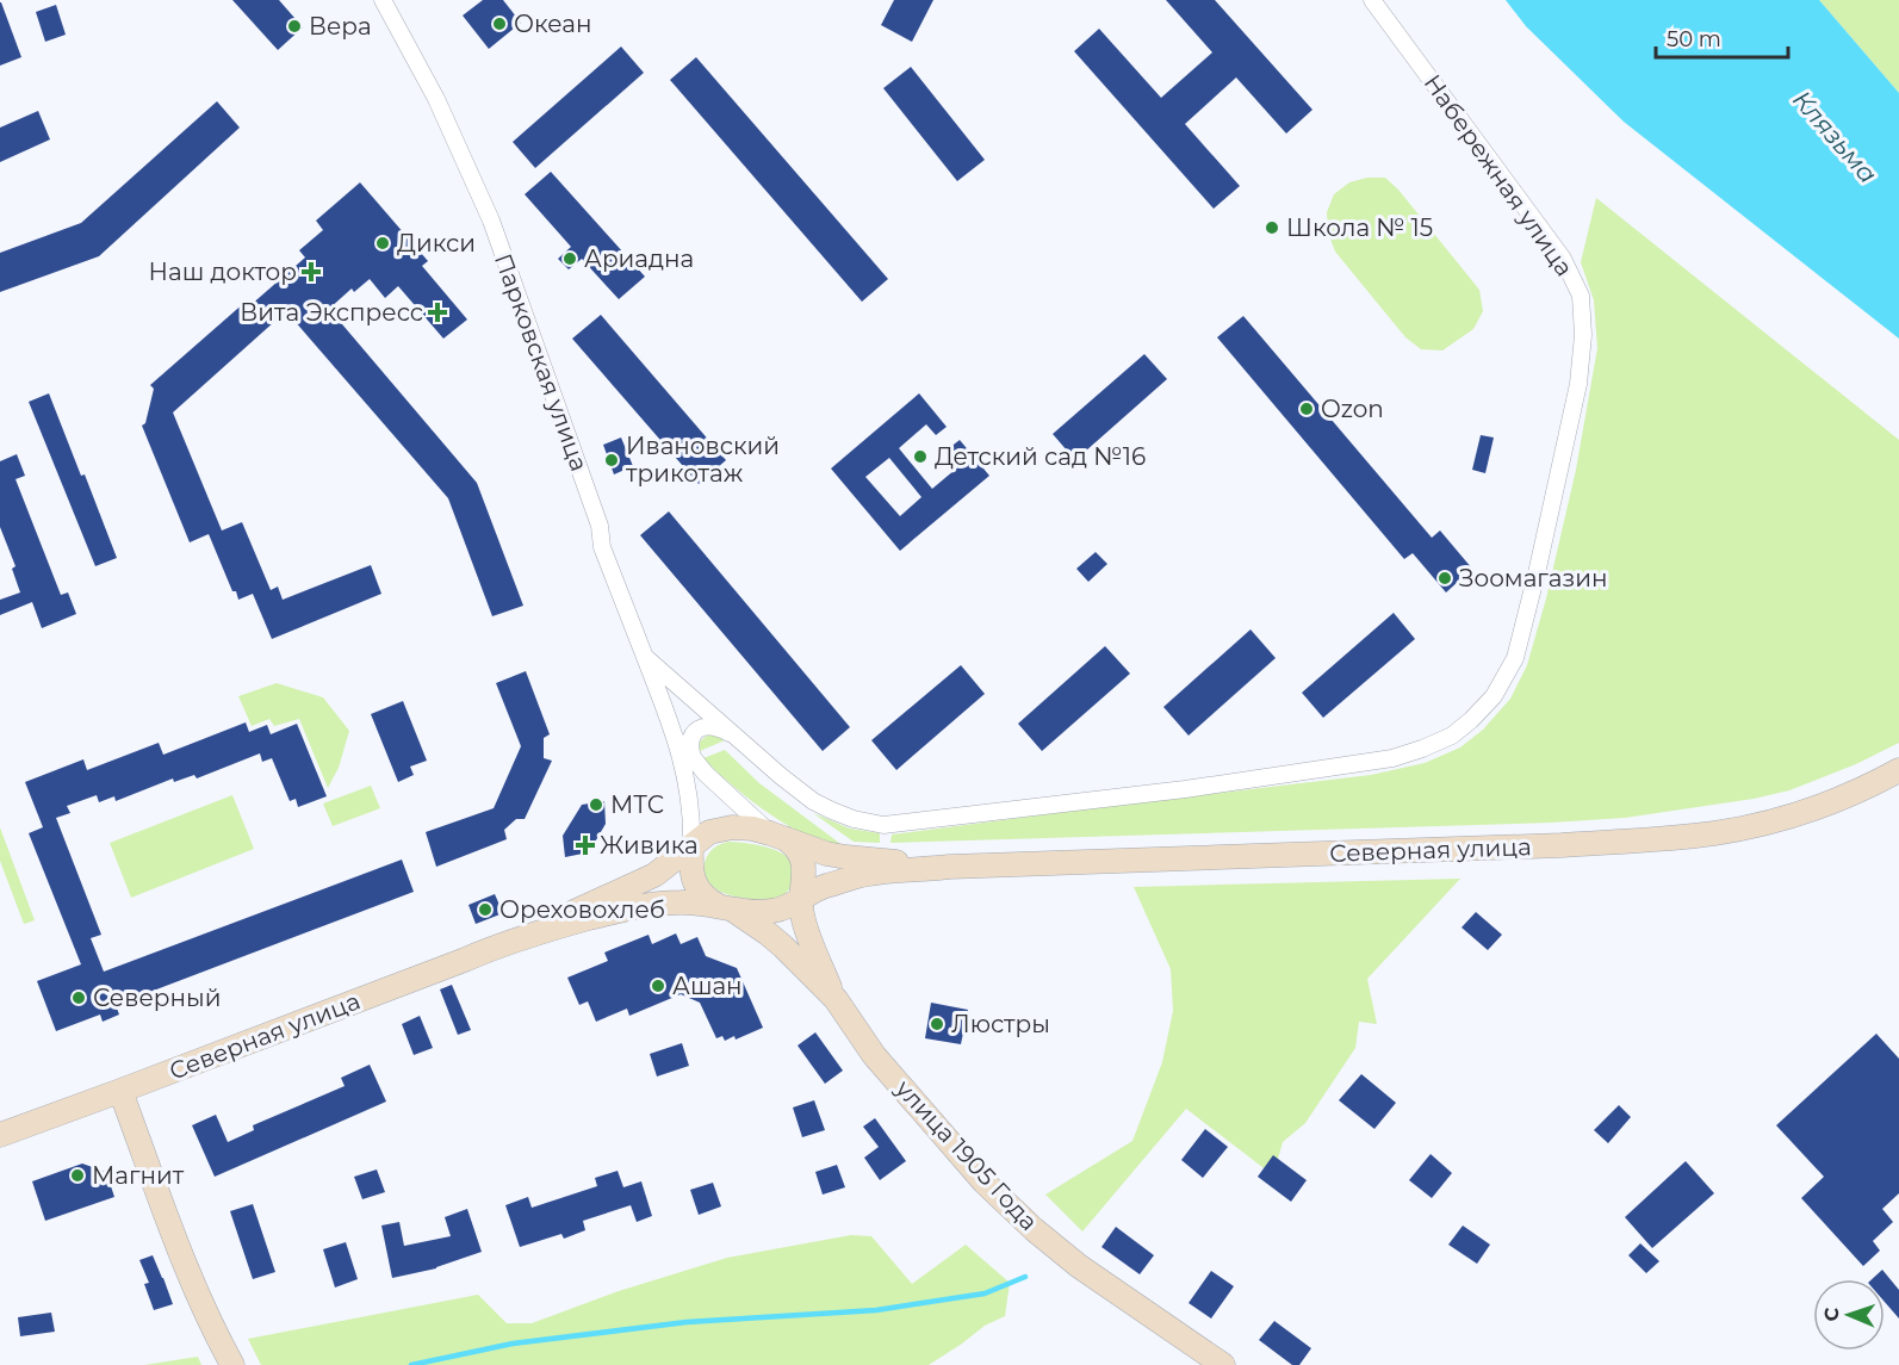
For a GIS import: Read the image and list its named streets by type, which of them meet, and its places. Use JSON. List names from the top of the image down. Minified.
{"streets":{"main road":["Северная улица","улица 1905 Года"],"street":["Набережная улица","Парковская улица"]},"crossings":[["Парковская улица","Северная улица"],["Парковская улица","улица 1905 Года"],["Северная улица","улица 1905 Года"]],"water":["Клязьма"],"places":{"other":["Океан","Вера","Школа № 15","Дикси","Ариадна","Ozon","Детский сад №16","Ивановский трикотаж","Зоомагазин","МТС","Ореховохлеб","Ашан","Северный","Люстры","Магнит"],"health":["Наш доктор","Вита Экспресс","Живика"]},"scale_bar":"50 m","north":"left"}
